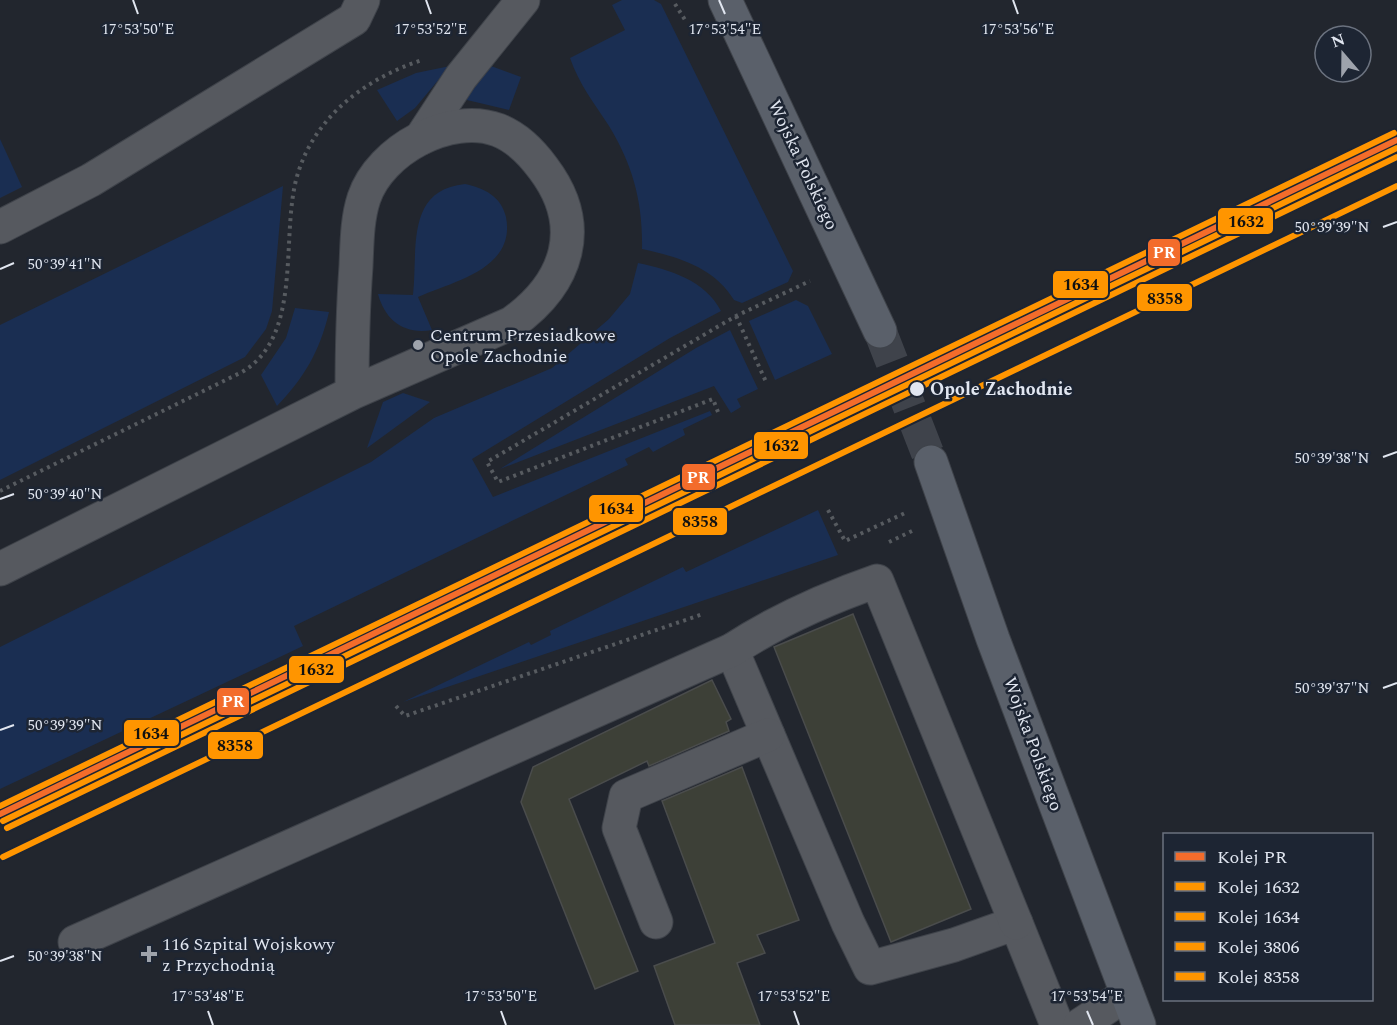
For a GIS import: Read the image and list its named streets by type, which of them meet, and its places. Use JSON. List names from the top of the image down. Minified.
{"streets":{"main road":["Wojska Polskiego"]},"places":{"other":["Centrum Przesiadkowe Opole Zachodnie","Opole Zachodnie"],"health":["116 Szpital Wojskowy z Przychodnią"]},"lines":["rail line 1634","rail line PR","rail line 1632","rail line 3806","rail line 8358"],"legend":["Kolej PR","Kolej 1632","Kolej 1634","Kolej 3806","Kolej 8358"],"north":"top","coordinates":["17°53'50\"E","17°53'52\"E","17°53'54\"E","17°53'56\"E","50°39'39\"N","50°39'41\"N","50°39'38\"N","50°39'40\"N","50°39'37\"N","17°53'48\"E"]}
